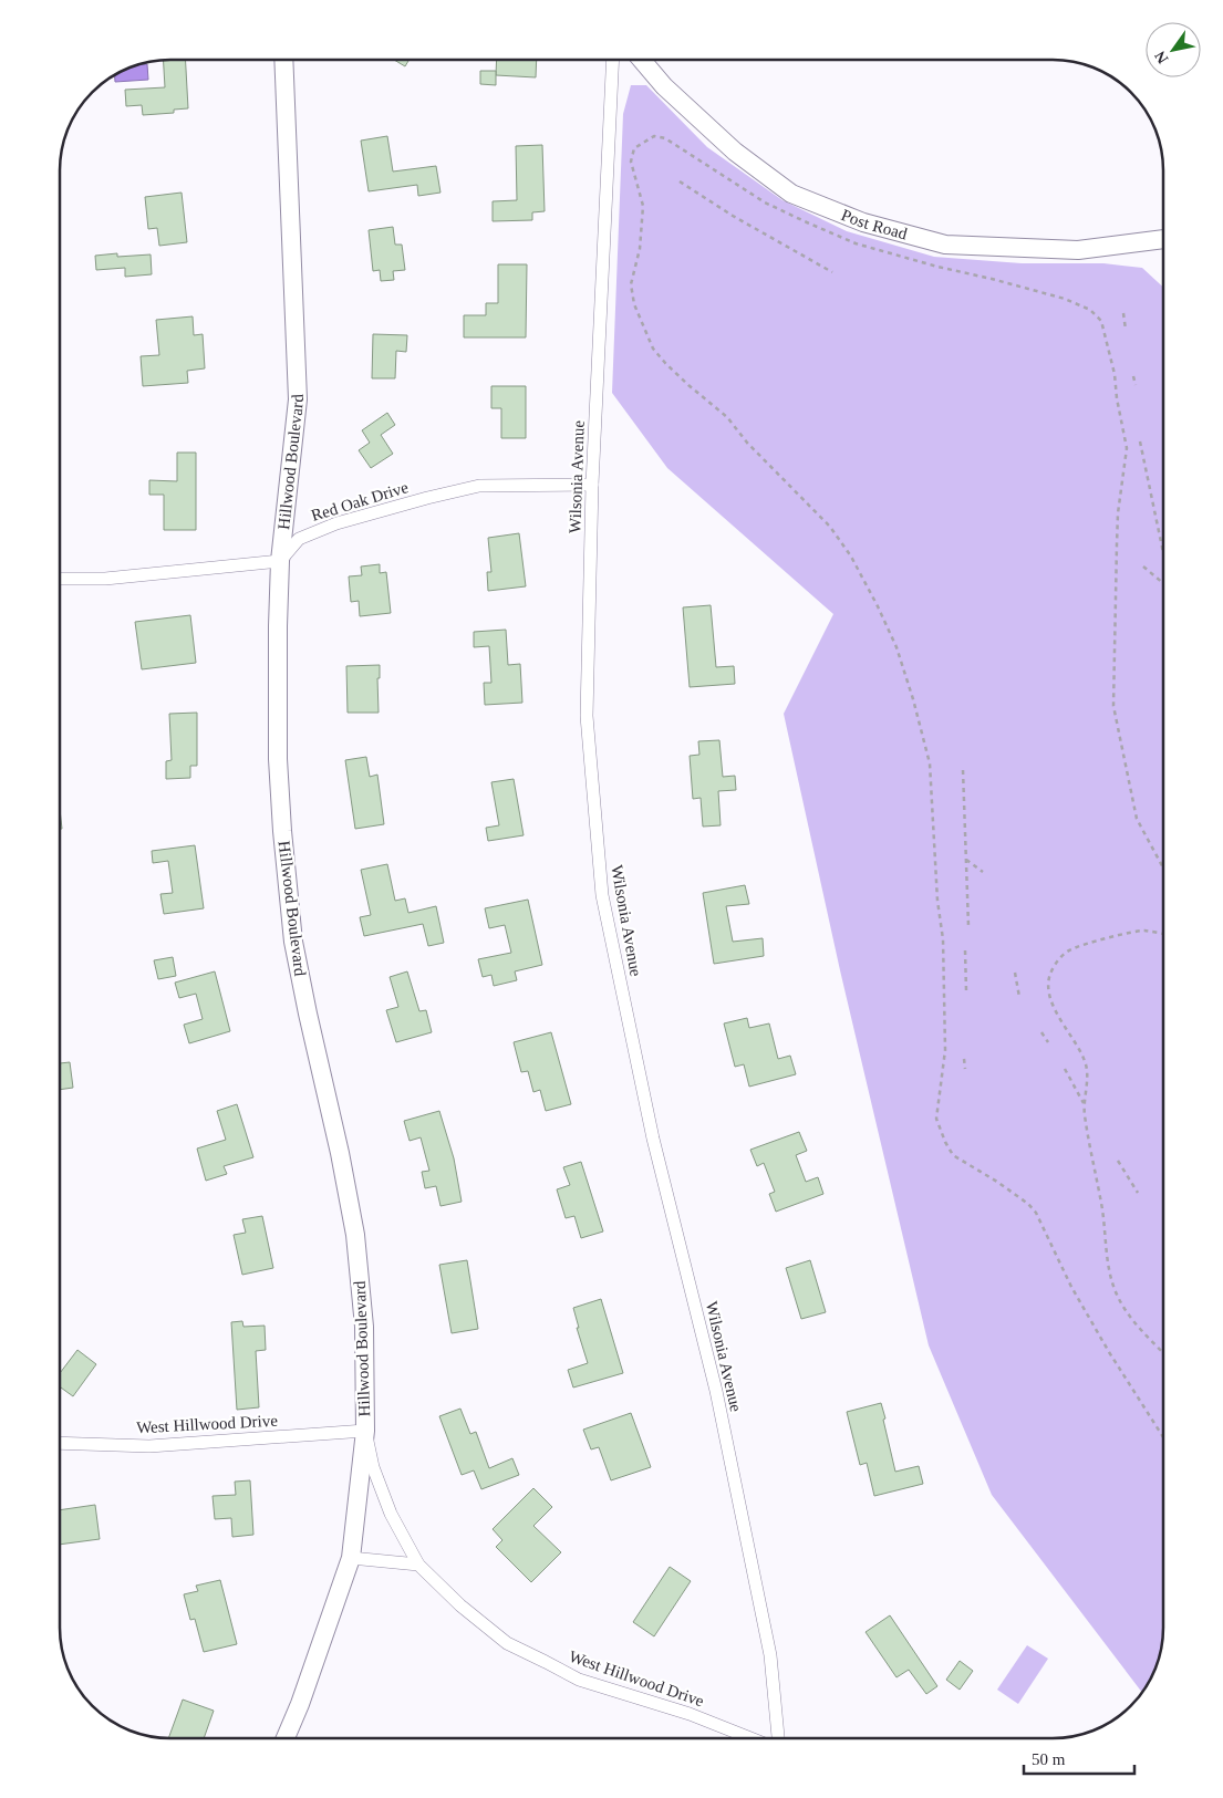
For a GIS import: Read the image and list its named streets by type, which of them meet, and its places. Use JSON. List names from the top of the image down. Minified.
{"streets":{"street":["Post Road","Hillwood Boulevard","Wilsonia Avenue","Red Oak Drive","West Hillwood Drive"]},"crossings":[["Hillwood Boulevard","Red Oak Drive"],["Hillwood Boulevard","West Hillwood Drive"],["Wilsonia Avenue","Red Oak Drive"]],"scale_bar":"50 m","north":"bottom left"}
